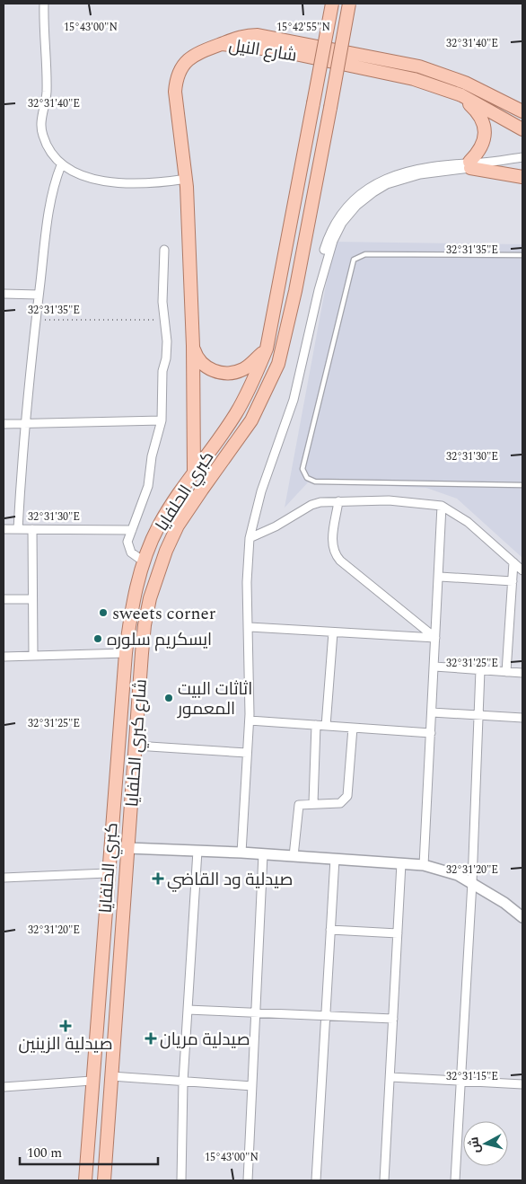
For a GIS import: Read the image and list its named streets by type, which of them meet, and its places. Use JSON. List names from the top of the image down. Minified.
{"streets":{"main road":["شارع النيل","كبري الحلفايا","شارع كبري الحلفايا"]},"places":{"other":["sweets corner","ايسكريم سلوره","اثاثات البيت المعمور"],"health":["صيدلية ود القاضي","صيدلية الزينين","صيدلية مريان"]},"scale_bar":"100 m","north":"left","coordinates":["15°43'00\"N","15°42'55\"N","32°31'40\"E","32°31'35\"E","32°31'30\"E","32°31'25\"E","32°31'20\"E","32°31'15\"E"]}
